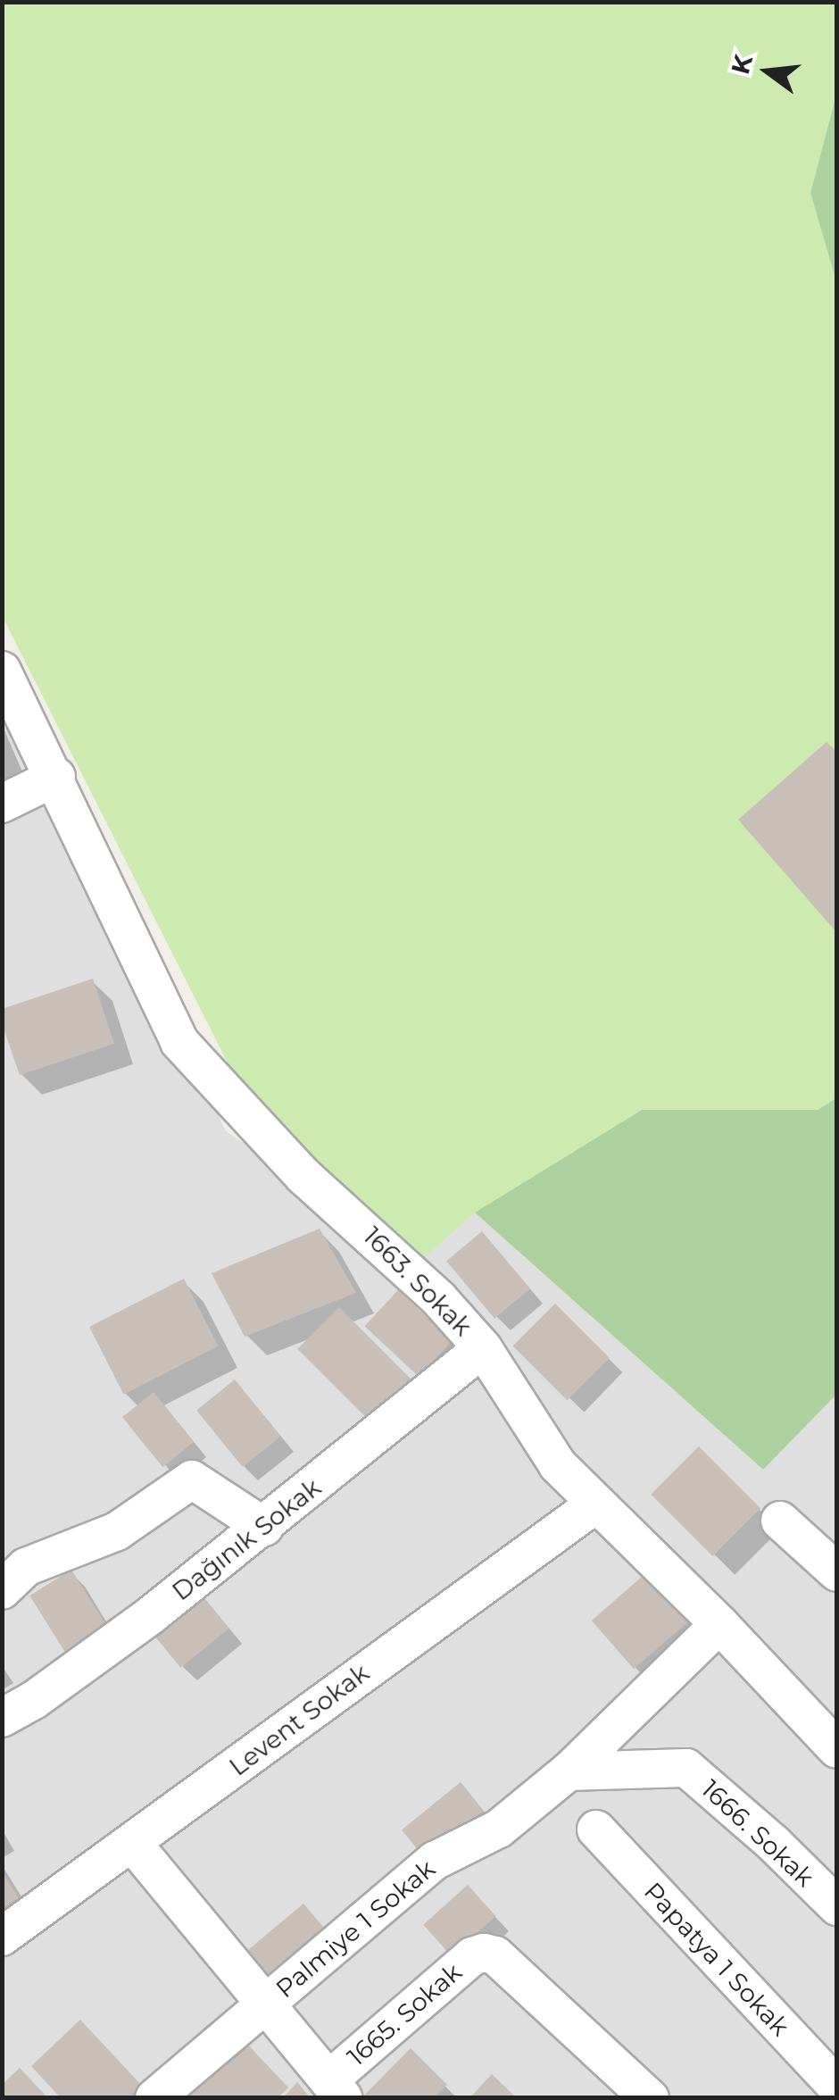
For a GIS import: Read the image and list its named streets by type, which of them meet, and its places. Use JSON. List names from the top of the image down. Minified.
{"streets":{"street":["1663. Sokak","Dağınık Sokak","Levent Sokak","1666. Sokak","Palmiye 1 Sokak","Papatya 1 Sokak","1665. Sokak"]},"crossings":[["1663. Sokak","Dağınık Sokak"],["1663. Sokak","Levent Sokak"],["1663. Sokak","Palmiye 1 Sokak"],["1666. Sokak","Palmiye 1 Sokak"]],"north":"left"}
